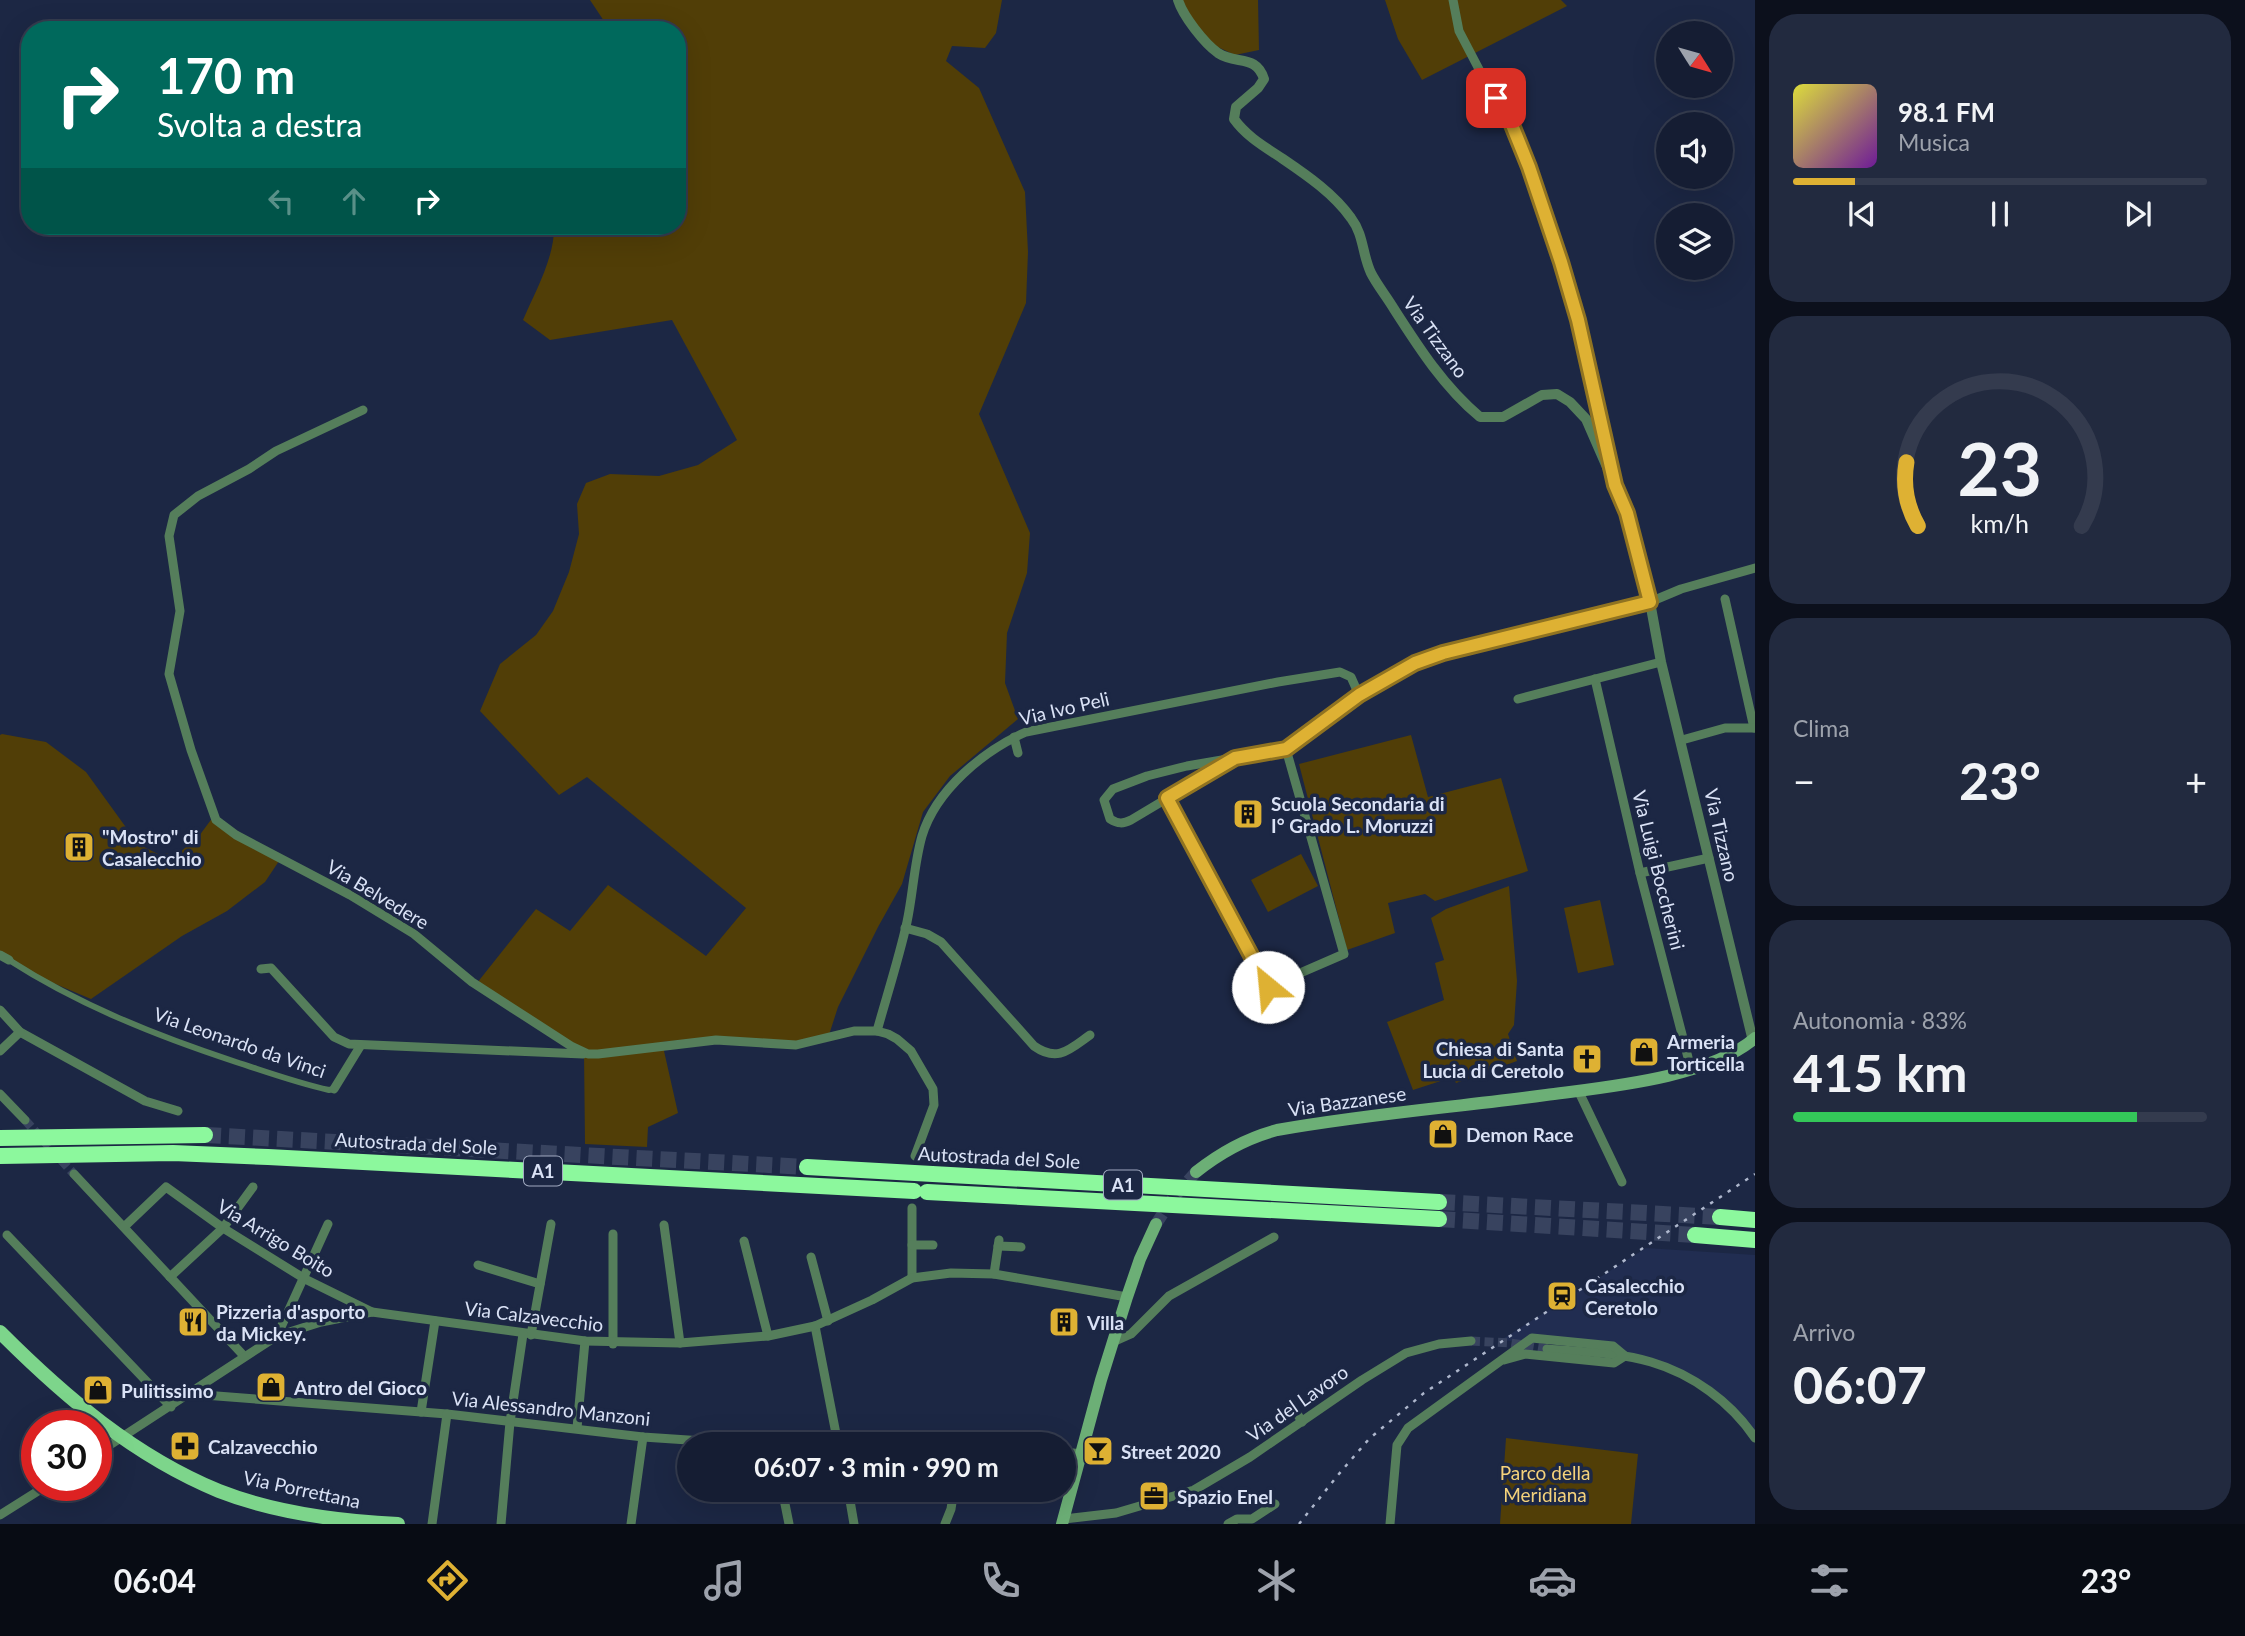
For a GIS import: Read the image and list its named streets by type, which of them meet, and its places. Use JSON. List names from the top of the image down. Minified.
{"streets":{"highway":["Autostrada del Sole","A1"],"main road":["Via Bazzanese","Via Porrettana"],"street":["Via Tizzano","Via Ivo Peli","Via Luigi Boccherini","Via Belvedere","Via Leonardo da Vinci","Via Arrigo Boito","Via Calzavecchio","Via del Lavoro","Via Alessandro Manzoni"]},"crossings":[["Via Tizzano","Via Bazzanese"],["Via Luigi Boccherini","Via Bazzanese"],["Via Arrigo Boito","Via Calzavecchio"],["Via Calzavecchio","Via Alessandro Manzoni"],["Via Calzavecchio","Via Porrettana"]],"parks":["Parco della Meridiana"],"places":{"building":["Scuola Secondaria di I° Grado L. Moruzzi","\"Mostro\" di Casalecchio","Villa"],"shop":["Armeria Torticella","Demon Race","Antro del Gioco","Pulitissimo"],"church":["Chiesa di Santa Lucia di Ceretolo"],"station":["Casalecchio Ceretolo"],"restaurant":["Pizzeria d'asporto da Mickey."],"pharmacy":["Calzavecchio"],"bar":["Street 2020"],"office":["Spazio Enel"]},"north":"bottom right","page":{"turn":["170 m","Svolta a destra"],"song":["98.1 FM","Musica"],"tile":["Clima",["Autonomia · 83%","415 km"],["Arrivo","06:07"]],"heat":["−","23°","+"],"limit":"30","trip":"06:07 · 3 min · 990 m","tabs":["06:04","23°"],"gauge":["23","km/h"]}}
